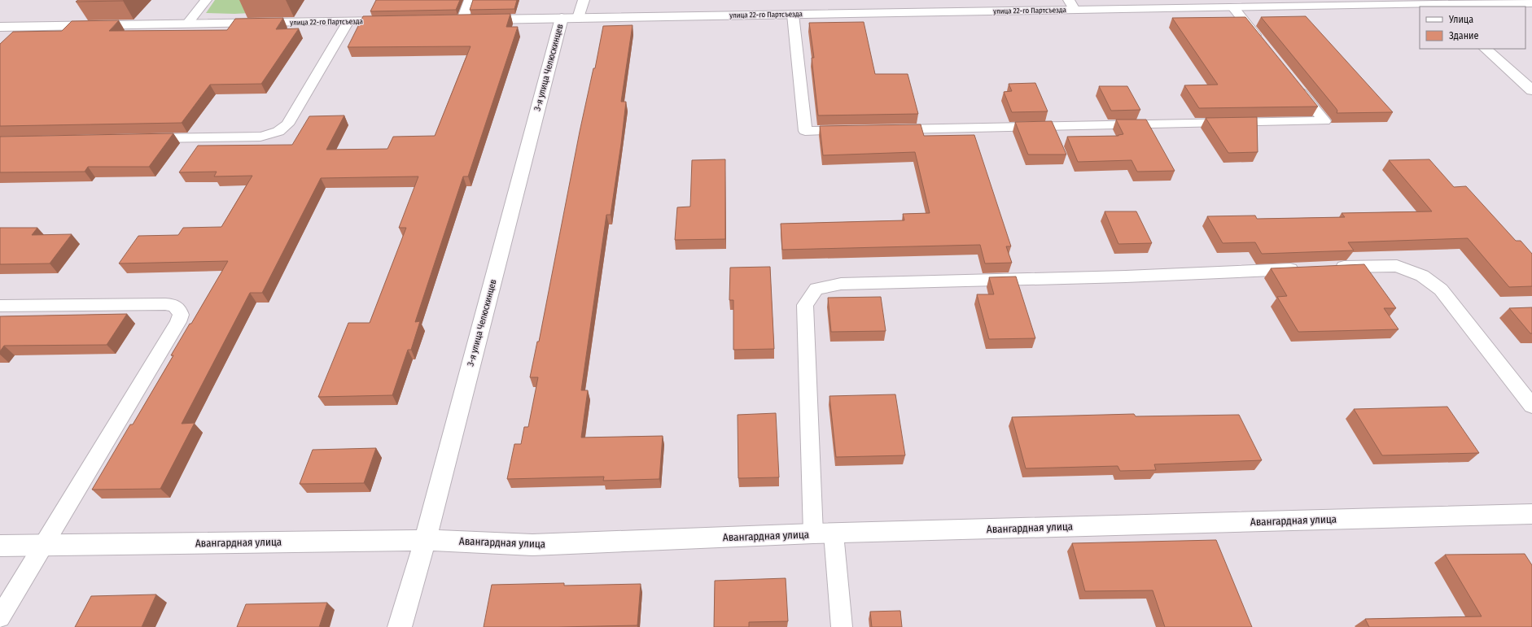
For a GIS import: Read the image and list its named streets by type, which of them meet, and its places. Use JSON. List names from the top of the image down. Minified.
{"streets":{"street":["улица 22-го Партсъезда","3-я улица Челюскинцев","Авангардная улица"]},"crossings":[["улица 22-го Партсъезда","3-я улица Челюскинцев"],["3-я улица Челюскинцев","Авангардная улица"]],"legend":["Улица","Здание"]}
